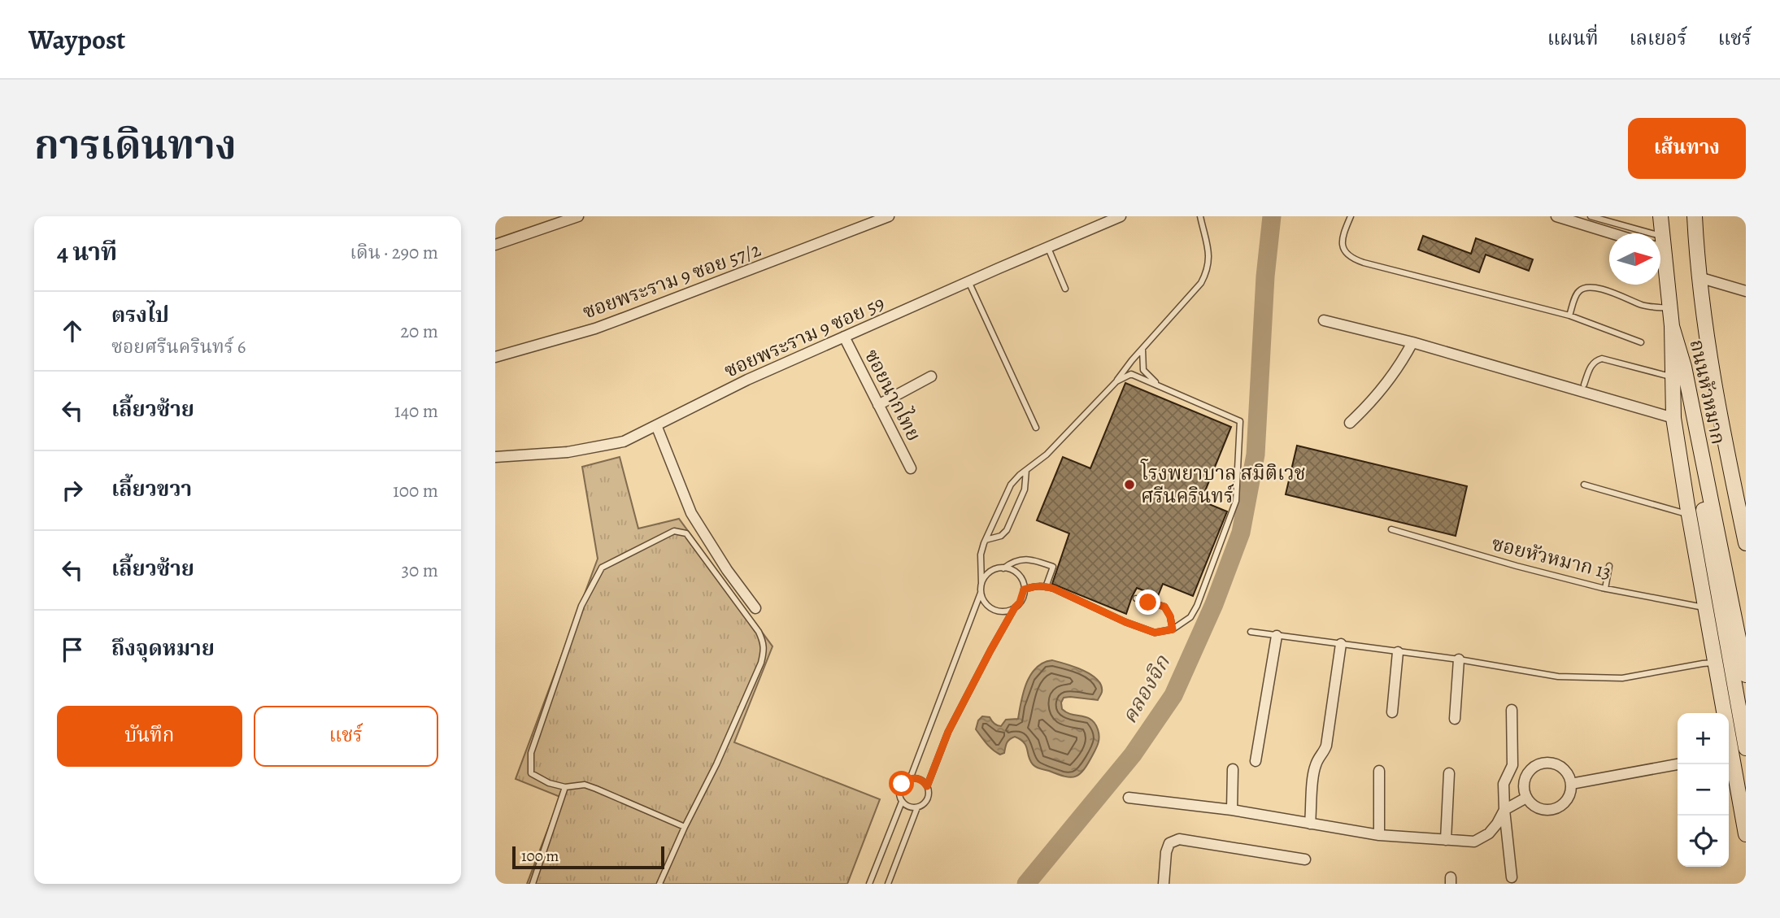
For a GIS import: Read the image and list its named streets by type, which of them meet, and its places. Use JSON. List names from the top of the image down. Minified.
{"streets":{"main road":["ถนนหัวหมาก"],"street":["ซอยพระราม 9 ซอย 57/2","ซอยพระราม 9 ซอย 59","ซอยนากไทย"],"lane":["ซอยหัวหมาก 13"]},"crossings":[["ซอยพระราม 9 ซอย 59","ซอยนากไทย"]],"water":["คลองจิก"],"places":["โรงพยาบาล สมิติเวช ศรีนครินทร์"],"scale_bar":"100 m","north":"right","page":{"header":"Waypost","nav":["แผนที่","เลเยอร์","แชร์"],"title":"การเดินทาง","buttons":["เส้นทาง",["บันทึก","แชร์"]],"heading":["4 นาที","เดิน · 290 m"],"list":[["ตรงไป","ซอยศรีนครินทร์ 6","20 m"],["เลี้ยวซ้าย","140 m"],["เลี้ยวขวา","100 m"],["เลี้ยวซ้าย","30 m"],"ถึงจุดหมาย"],"map_buttons":["+","−"],"scale":"100 m"}}
